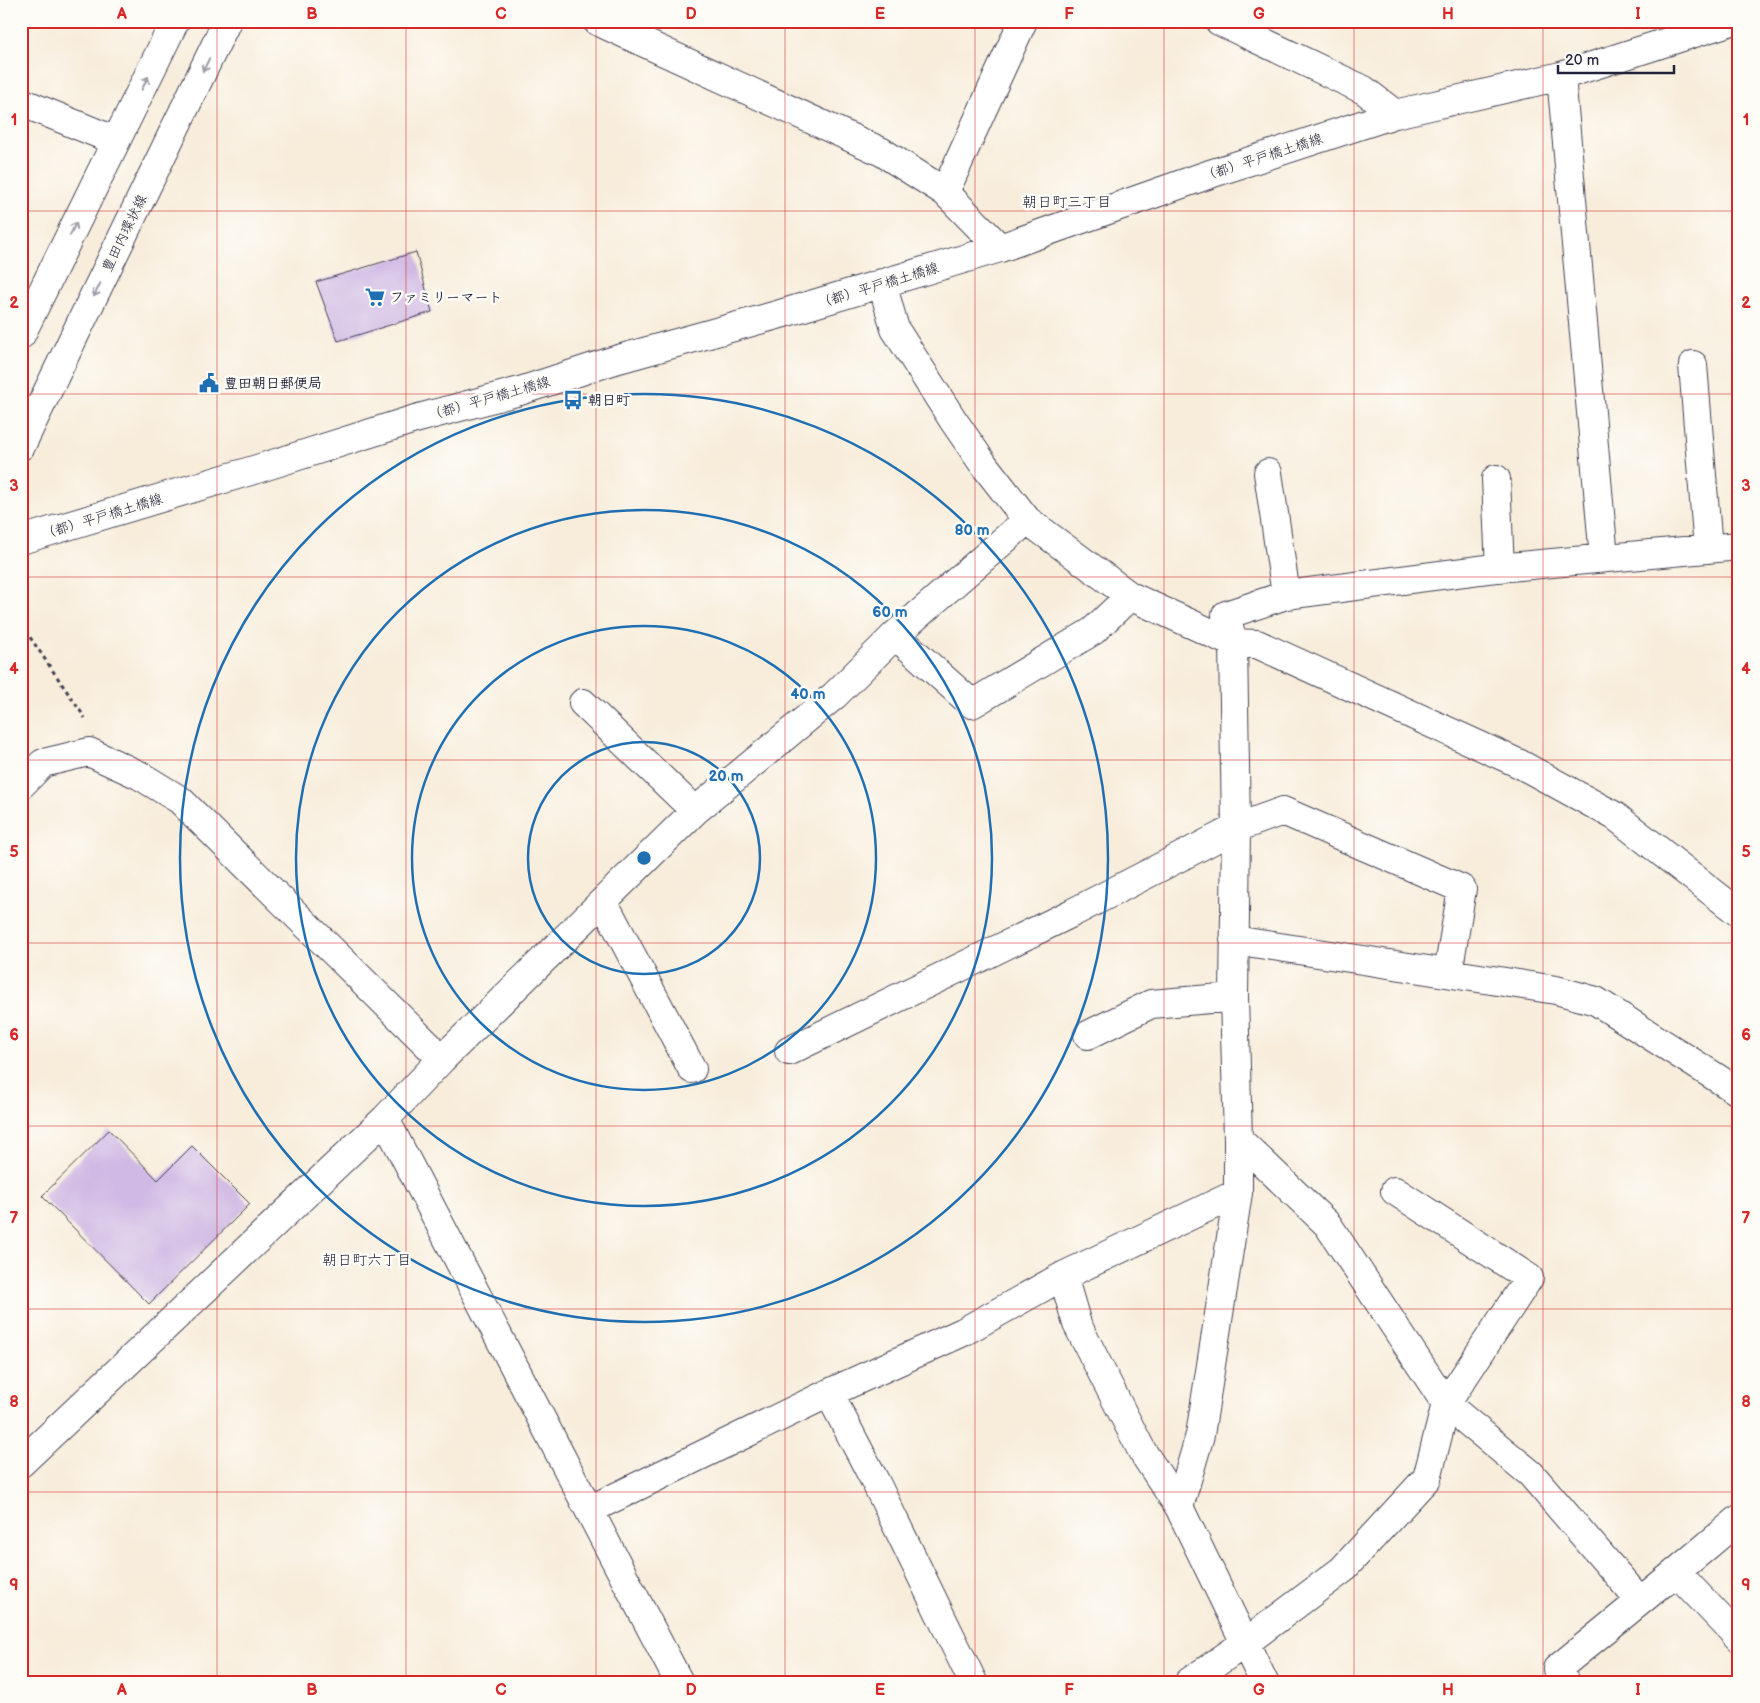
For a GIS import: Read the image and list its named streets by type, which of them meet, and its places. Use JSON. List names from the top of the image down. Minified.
{"streets":{"street":["（都）平戸橋土橋線","豊田内環状線"]},"districts":["朝日町三丁目","朝日町六丁目"],"places":{"supermarket":["ファミリーマート"],"public building":["豊田朝日郵便局"],"bus stop":["朝日町"]},"scale_bar":"20 m","grid":{"columns":["A","B","C","D","E","F","G","H","I"],"rows":["1","2","3","4","5","6","7","8","9"]},"rings":["80 m","60 m","40 m","20 m"]}
